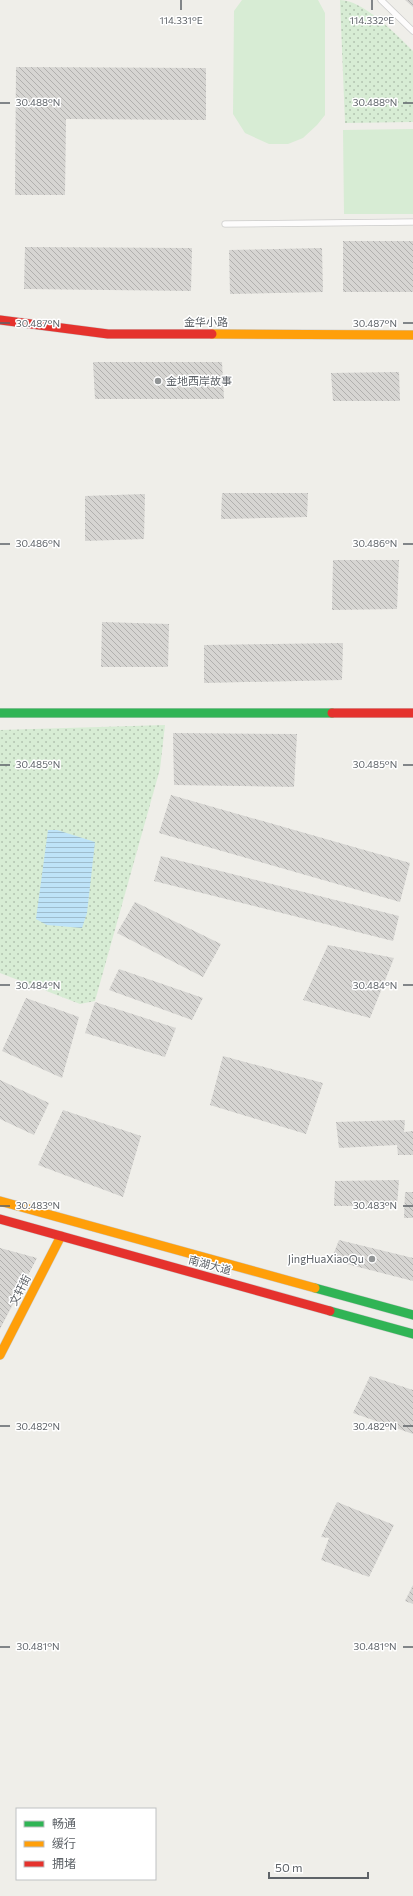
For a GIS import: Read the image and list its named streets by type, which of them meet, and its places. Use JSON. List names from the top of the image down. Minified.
{"streets":{"street":["金华小路","南湖大道","文轩街"]},"crossings":[["南湖大道","文轩街"]],"places":["金地西岸故事","JingHuaXiaoQu"],"legend":["畅通","缓行","拥堵"],"scale_bar":"50 m","coordinates":["114.331°E","114.332°E","30.488°N","30.487°N","30.486°N","30.485°N","30.484°N","30.483°N","30.482°N","30.481°N"]}
